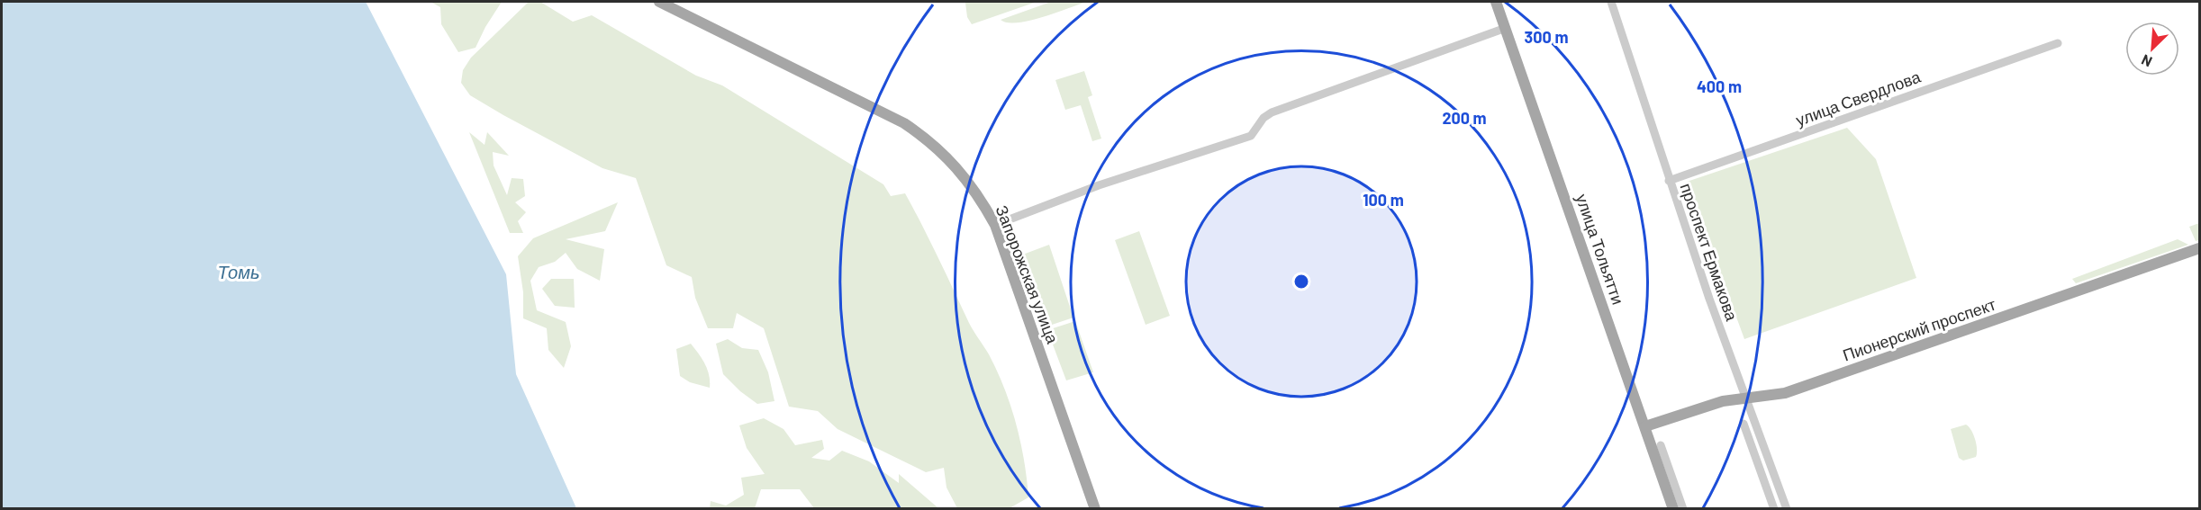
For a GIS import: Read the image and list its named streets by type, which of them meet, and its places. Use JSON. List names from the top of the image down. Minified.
{"streets":{"main road":["улица Тольятти","Запорожская улица","Пионерский проспект"],"street":["улица Свердлова","проспект Ермакова"]},"crossings":[["улица Свердлова","проспект Ермакова"],["улица Тольятти","Пионерский проспект"],["проспект Ермакова","Пионерский проспект"]],"water":["Томь"],"north":"bottom left","rings":["300 m","400 m","200 m","100 m"]}
